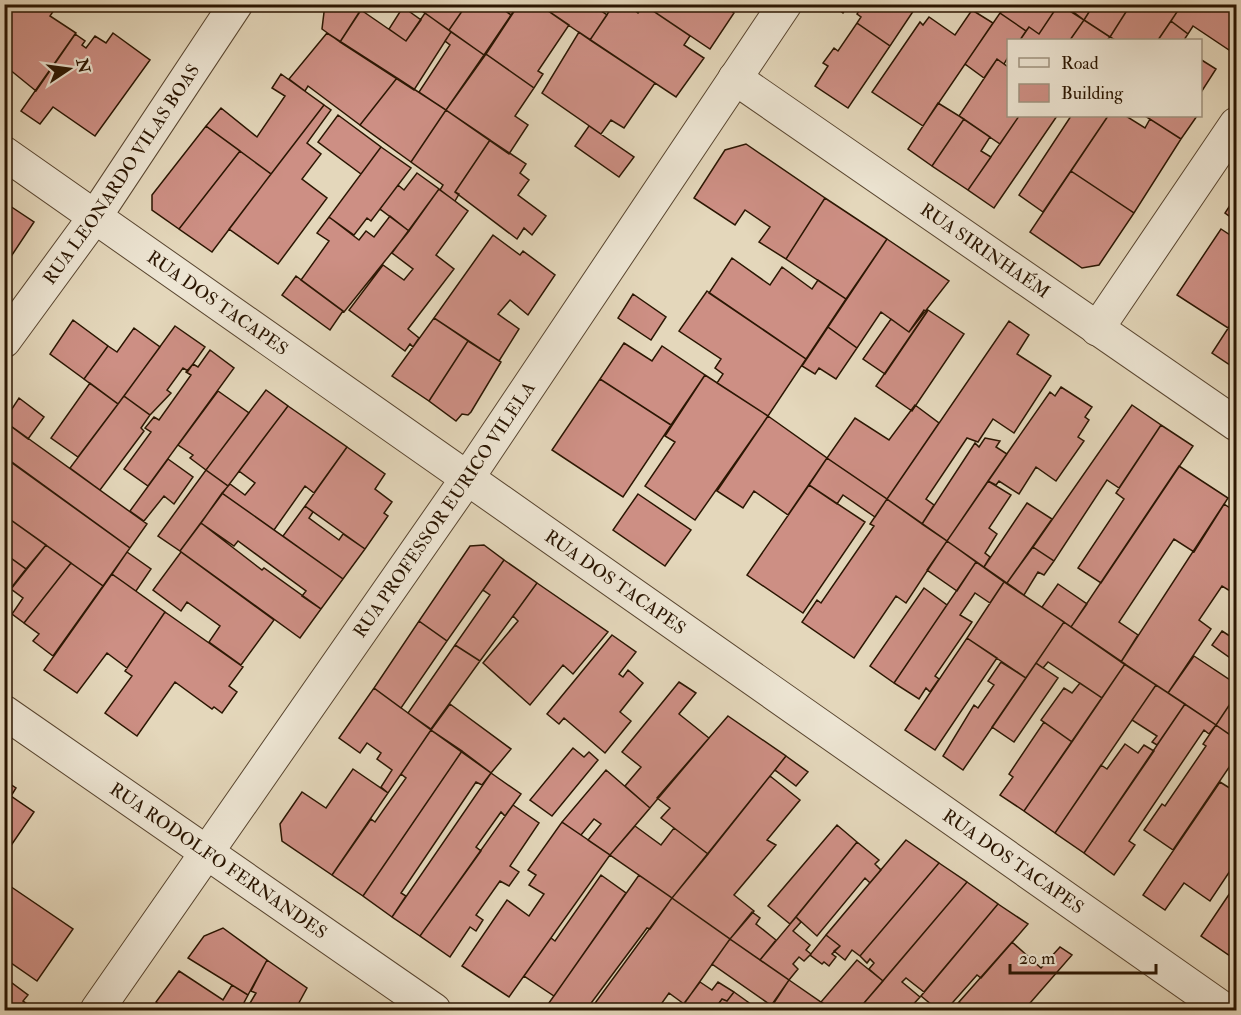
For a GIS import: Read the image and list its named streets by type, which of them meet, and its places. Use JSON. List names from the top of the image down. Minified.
{"streets":{"street":["RUA LEONARDO VILAS BOAS","RUA SIRINHAÉM","RUA DOS TACAPES","RUA PROFESSOR EURICO VILELA","RUA RODOLFO FERNANDES"]},"crossings":[["RUA LEONARDO VILAS BOAS","RUA DOS TACAPES"],["RUA SIRINHAÉM","RUA PROFESSOR EURICO VILELA"],["RUA DOS TACAPES","RUA PROFESSOR EURICO VILELA"],["RUA PROFESSOR EURICO VILELA","RUA RODOLFO FERNANDES"]],"legend":["Road","Building"],"scale_bar":"20 m","north":"right"}
